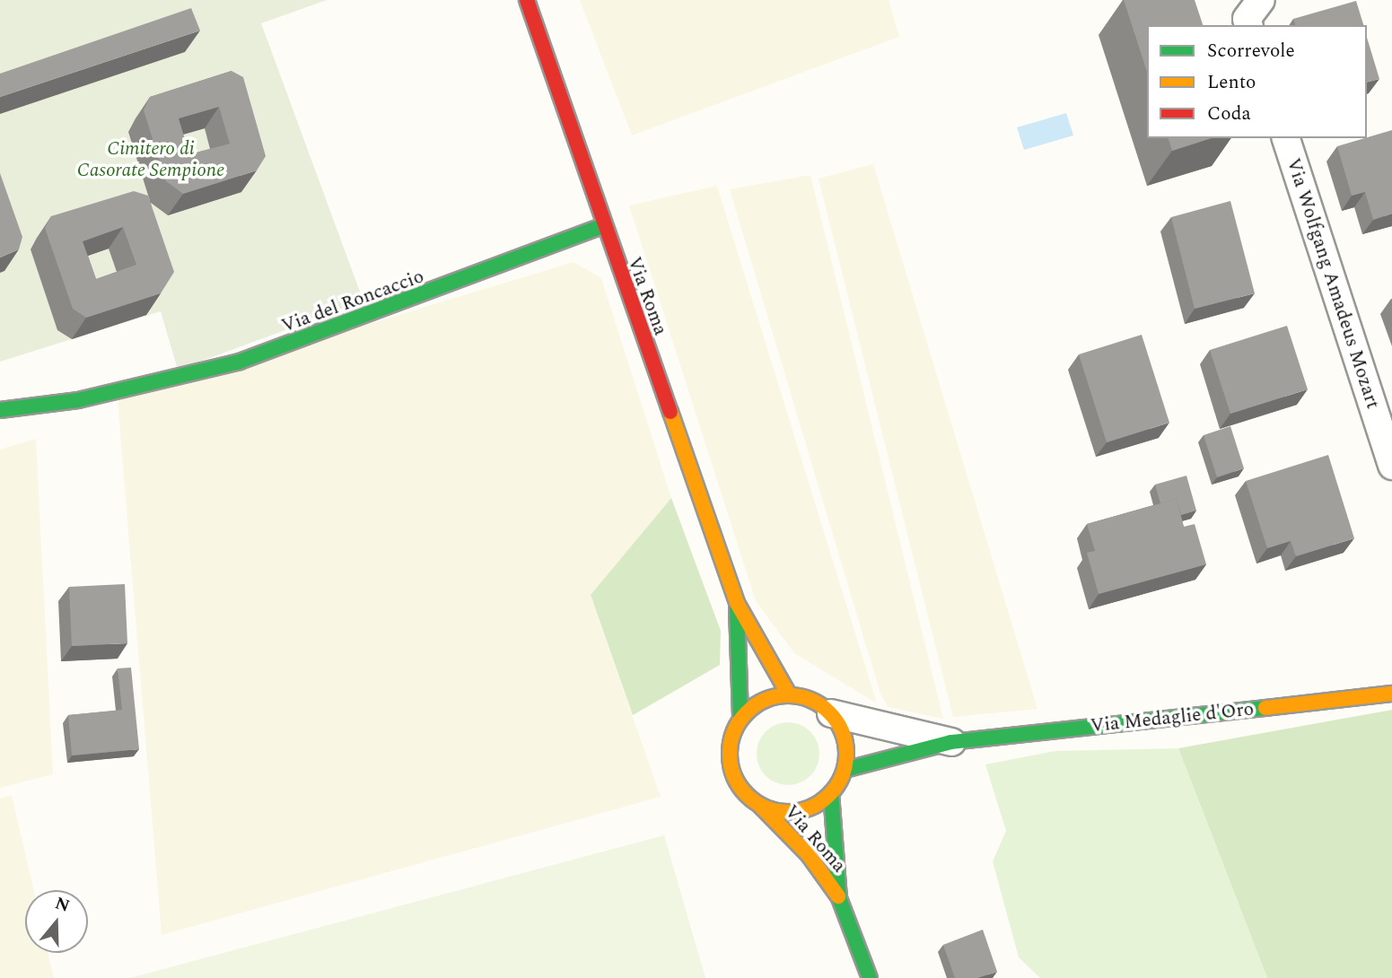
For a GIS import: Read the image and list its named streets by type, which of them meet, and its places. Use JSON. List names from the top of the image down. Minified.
{"streets":{"street":["Via Wolfgang Amadeus Mozart","Via Roma","Via del Roncaccio","Via Medaglie d'Oro"]},"crossings":[["Via Roma","Via del Roncaccio"],["Via Roma","Via Medaglie d'Oro"]],"parks":["Cimitero di Casorate Sempione"],"legend":["Scorrevole","Lento","Coda"],"north":"top"}
